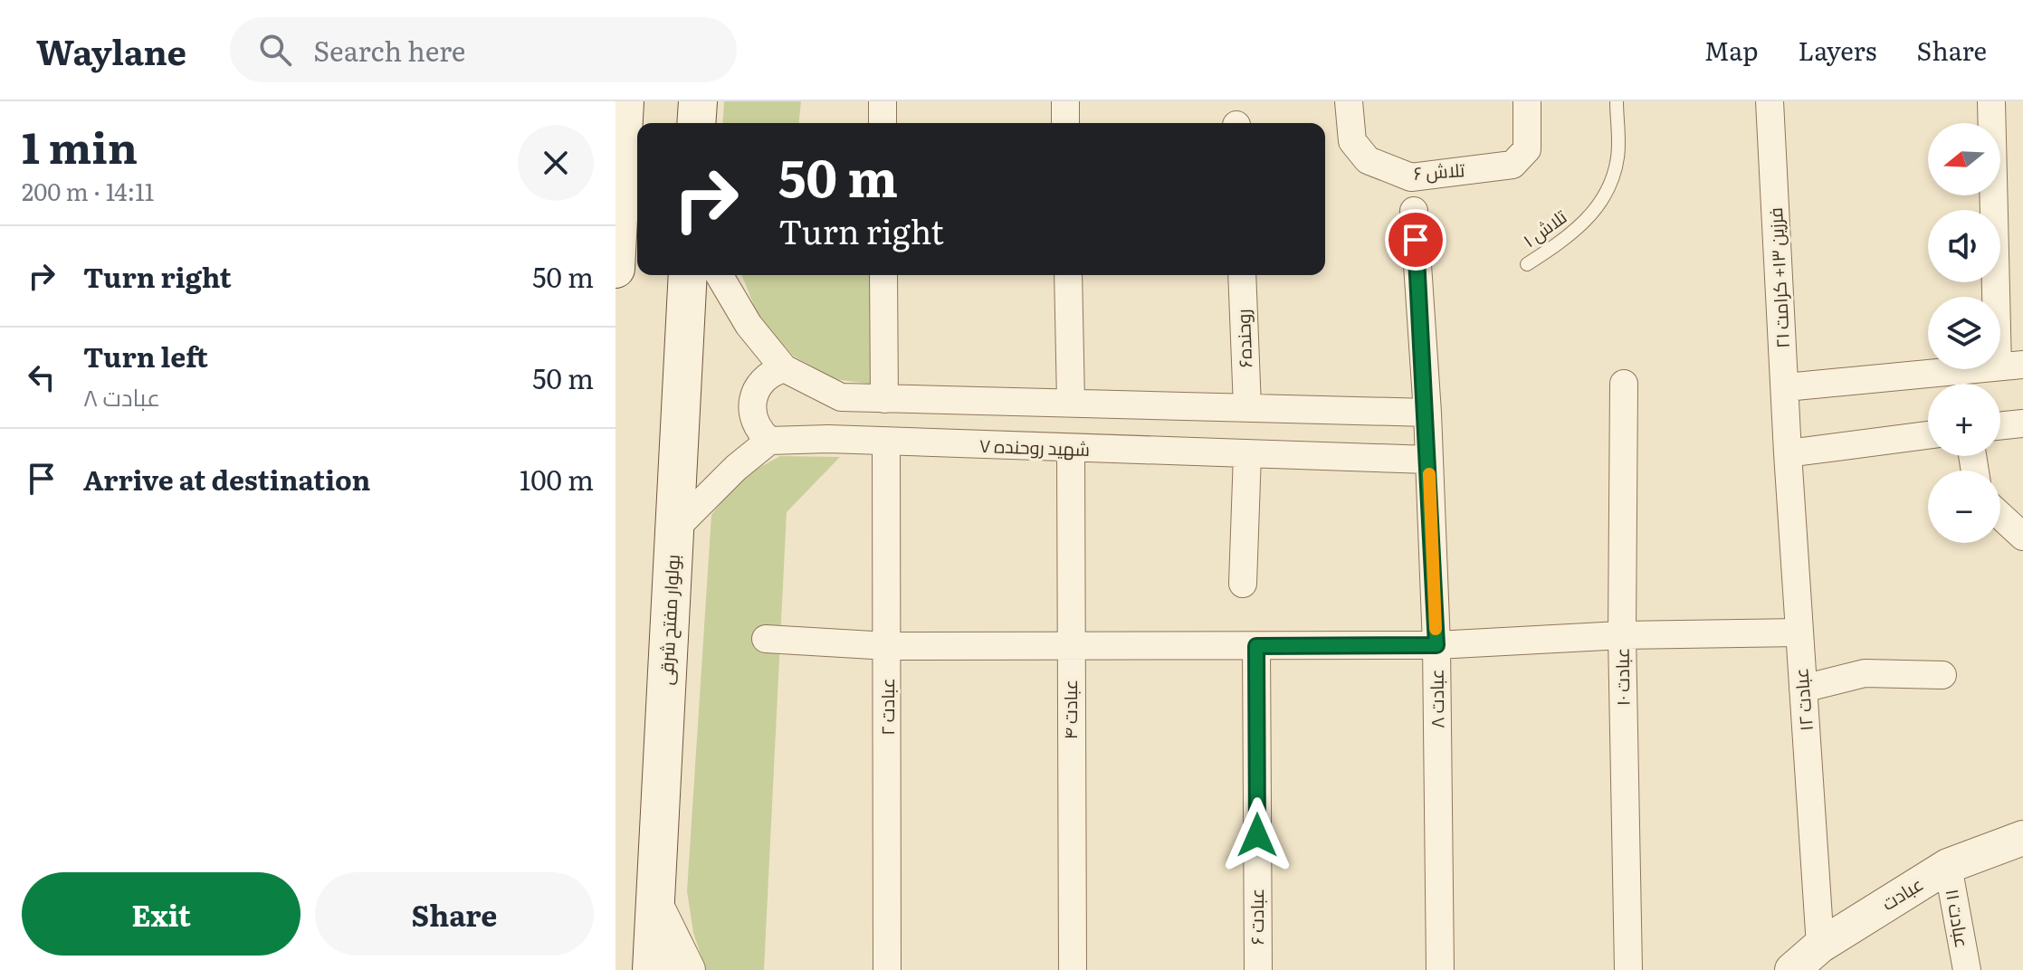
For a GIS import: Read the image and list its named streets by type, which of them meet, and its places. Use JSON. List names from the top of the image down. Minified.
{"streets":{"main road":["بولوار مفتح شرقی"],"street":["تلاش ۶","فرزین ۱۳+ کرامت ۲۱","روحنده۶","شهید روحنده ۷","عبادت ۱۰","عبادت ۸","عبادت ۱۲","عبادت ۲","عبادت ۴","عبادت","عبادت ۶","عبادت ۱۱"],"lane":["تلاش ۱"]},"crossings":[["فرزین ۱۳+ کرامت ۲۱","عبادت ۱۲"],["شهید روحنده ۷","عبادت ۸"],["شهید روحنده ۷","عبادت ۲"],["شهید روحنده ۷","عبادت ۴"],["عبادت ۱۲","عبادت"],["عبادت","عبادت ۱۱"]],"north":"left","page":{"header":"Waylane","search":"Search here","nav":["Map","Layers","Share"],"heading":["1 min","200 m · 14:11"],"map_buttons":["+","−"],"turn":["50 m","Turn right"],"list":[{"name":"Turn right","value":"50 m"},{"name":"Turn left","note":"عبادت ۸","value":"50 m"},{"name":"Arrive at destination","value":"100 m"}],"buttons":["Exit","Share"]}}
